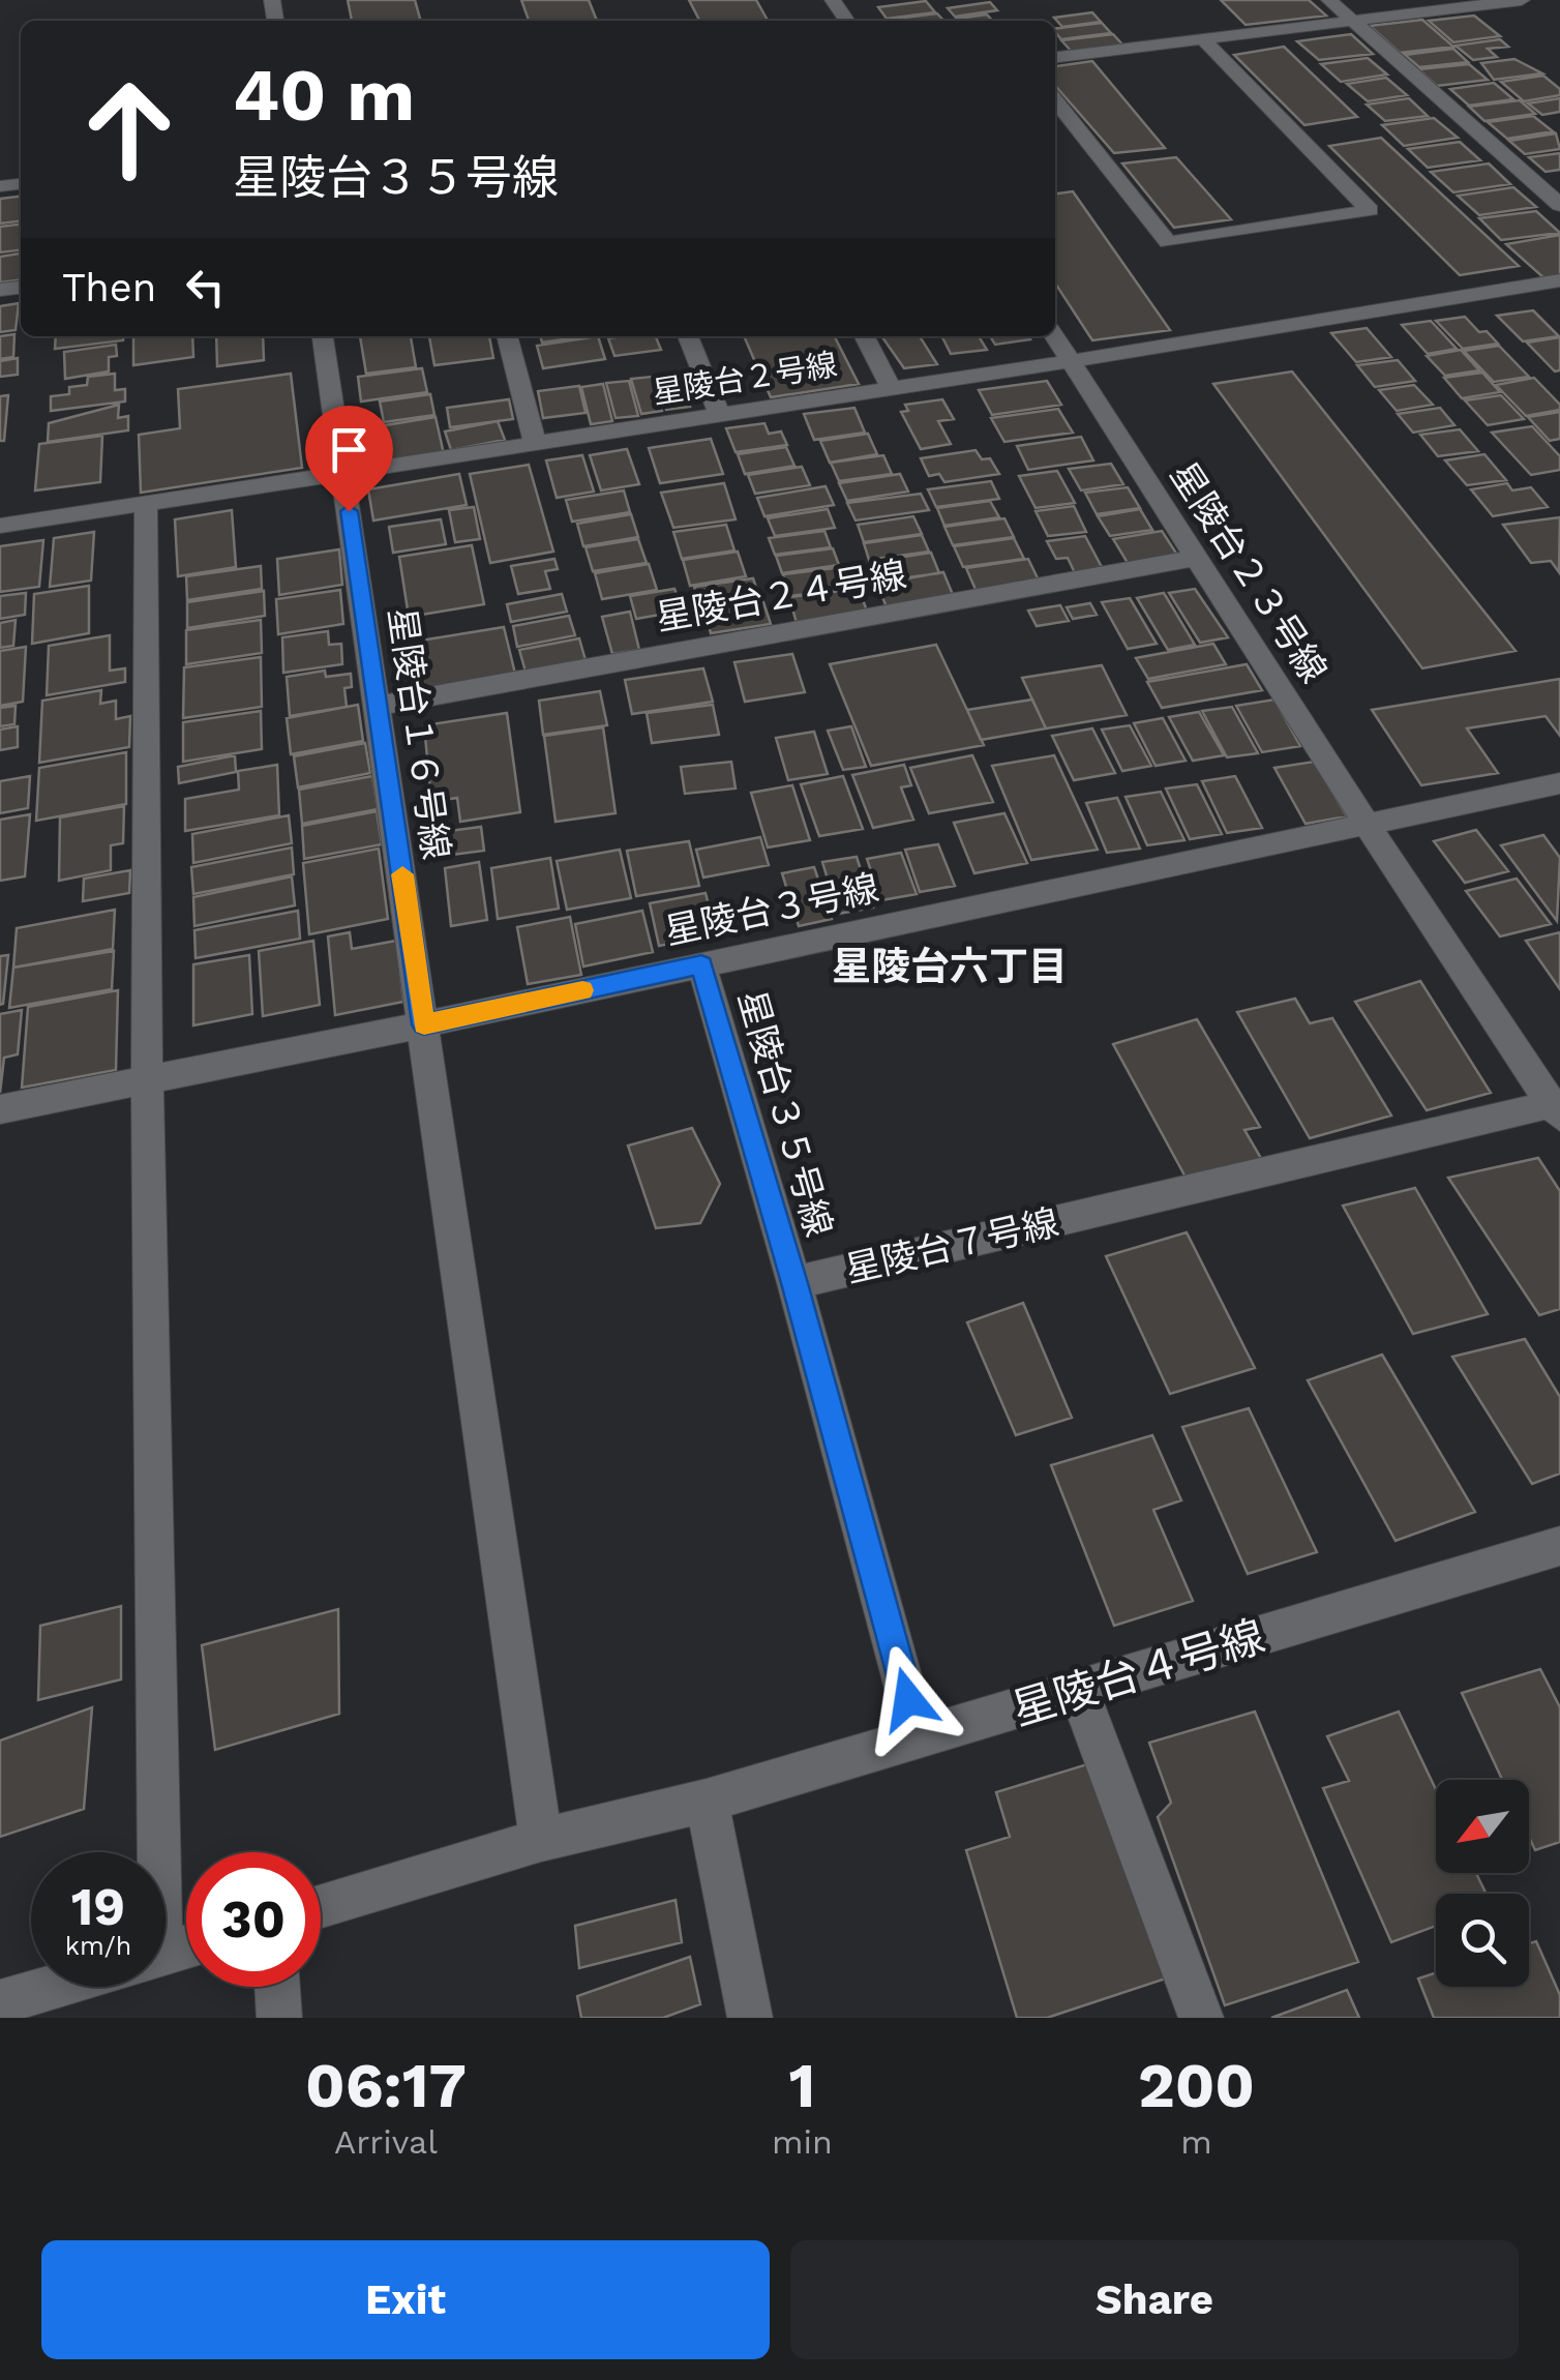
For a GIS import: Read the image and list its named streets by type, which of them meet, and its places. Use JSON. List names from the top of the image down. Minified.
{"streets":{"street":["星陵台２号線","星陵台２３号線","星陵台２４号線","星陵台１６号線","星陵台３号線","星陵台３５号線","星陵台７号線","星陵台４号線"]},"crossings":[["星陵台２号線","星陵台２３号線"],["星陵台２号線","星陵台１６号線"],["星陵台２３号線","星陵台２４号線"],["星陵台２３号線","星陵台３号線"],["星陵台２３号線","星陵台７号線"],["星陵台２４号線","星陵台１６号線"],["星陵台１６号線","星陵台３号線"],["星陵台１６号線","星陵台４号線"],["星陵台３号線","星陵台３５号線"],["星陵台３５号線","星陵台７号線"],["星陵台７号線","星陵台４号線"]],"districts":["星陵台六丁目"],"north":"bottom left","page":{"turn":["40 m","星陵台３５号線"],"then":"Then","speed":"19 km/h","limit":"30","eta":["06:17","Arrival","1","min","200","m"],"buttons":["Exit","Share"]}}
